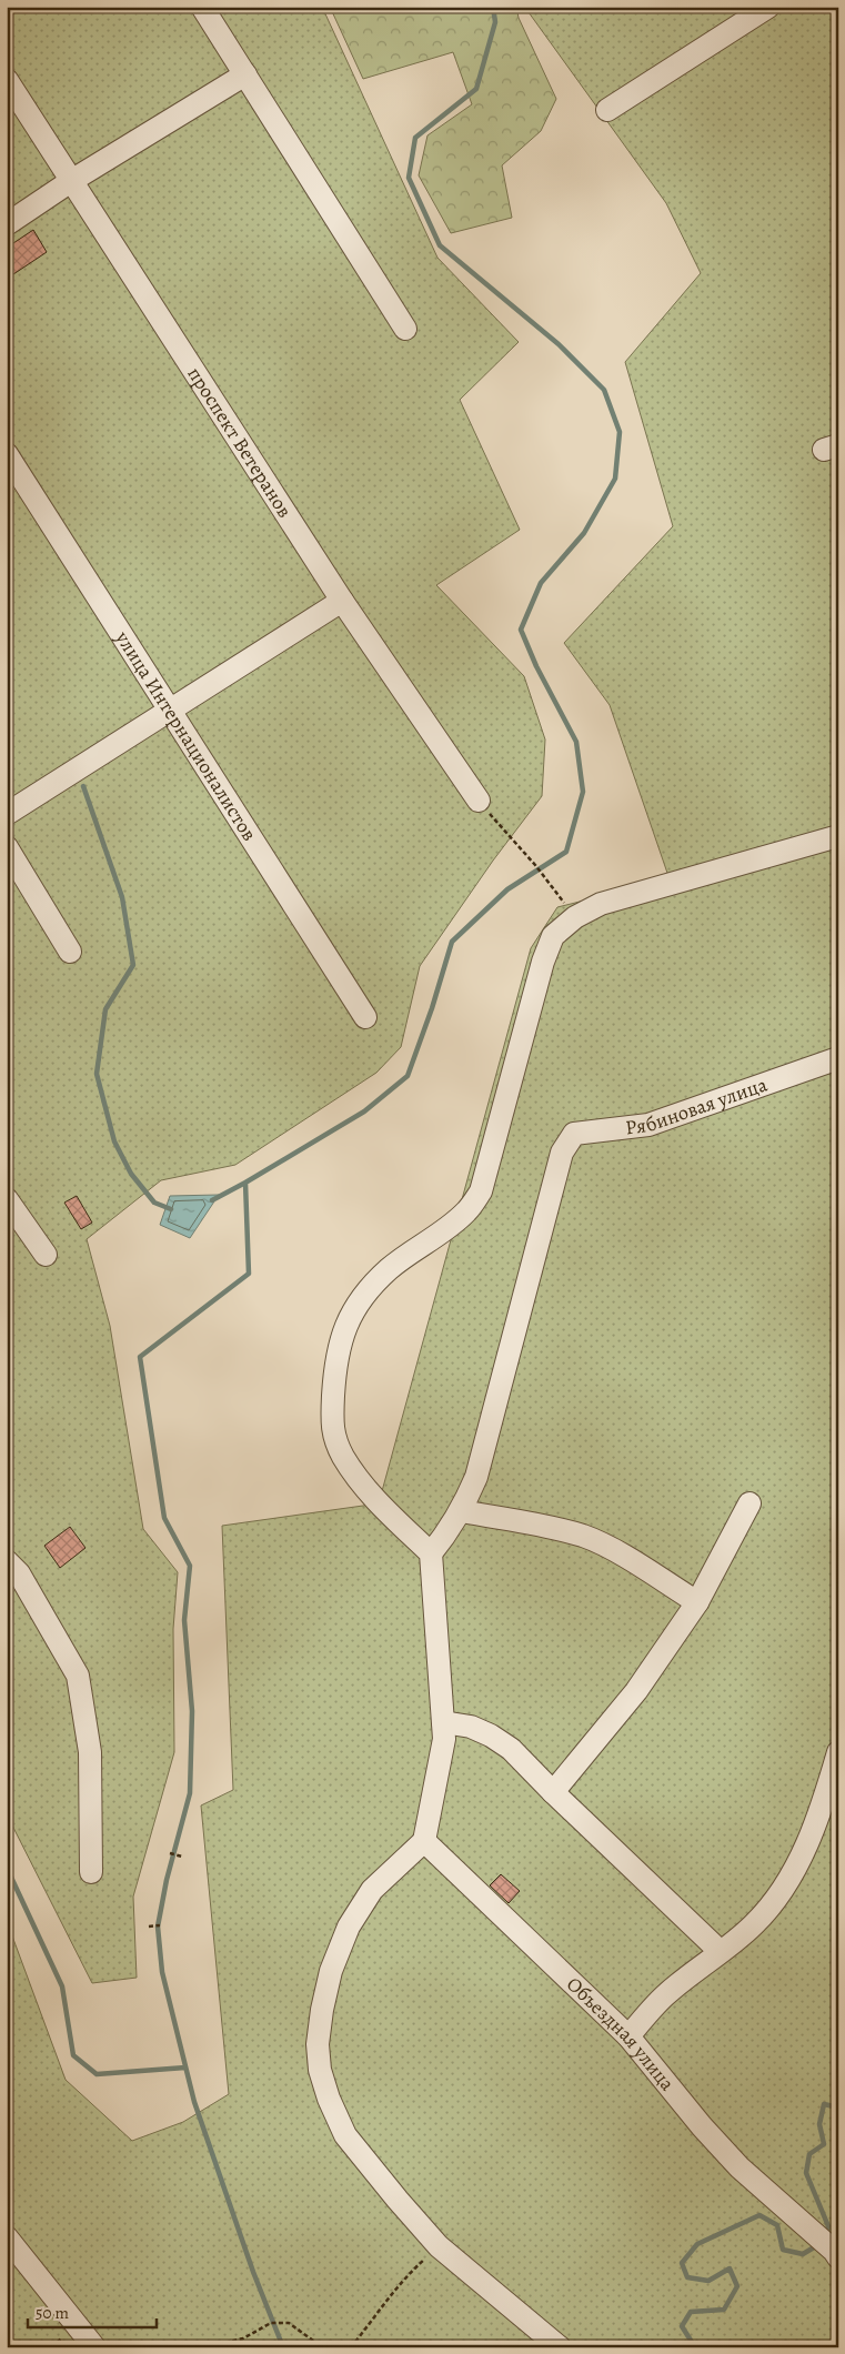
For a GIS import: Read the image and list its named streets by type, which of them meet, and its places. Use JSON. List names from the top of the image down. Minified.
{"streets":{"street":["проспект Ветеранов","улица Интернационалистов","Рябиновая улица","Объездная улица"]},"scale_bar":"50 m"}
